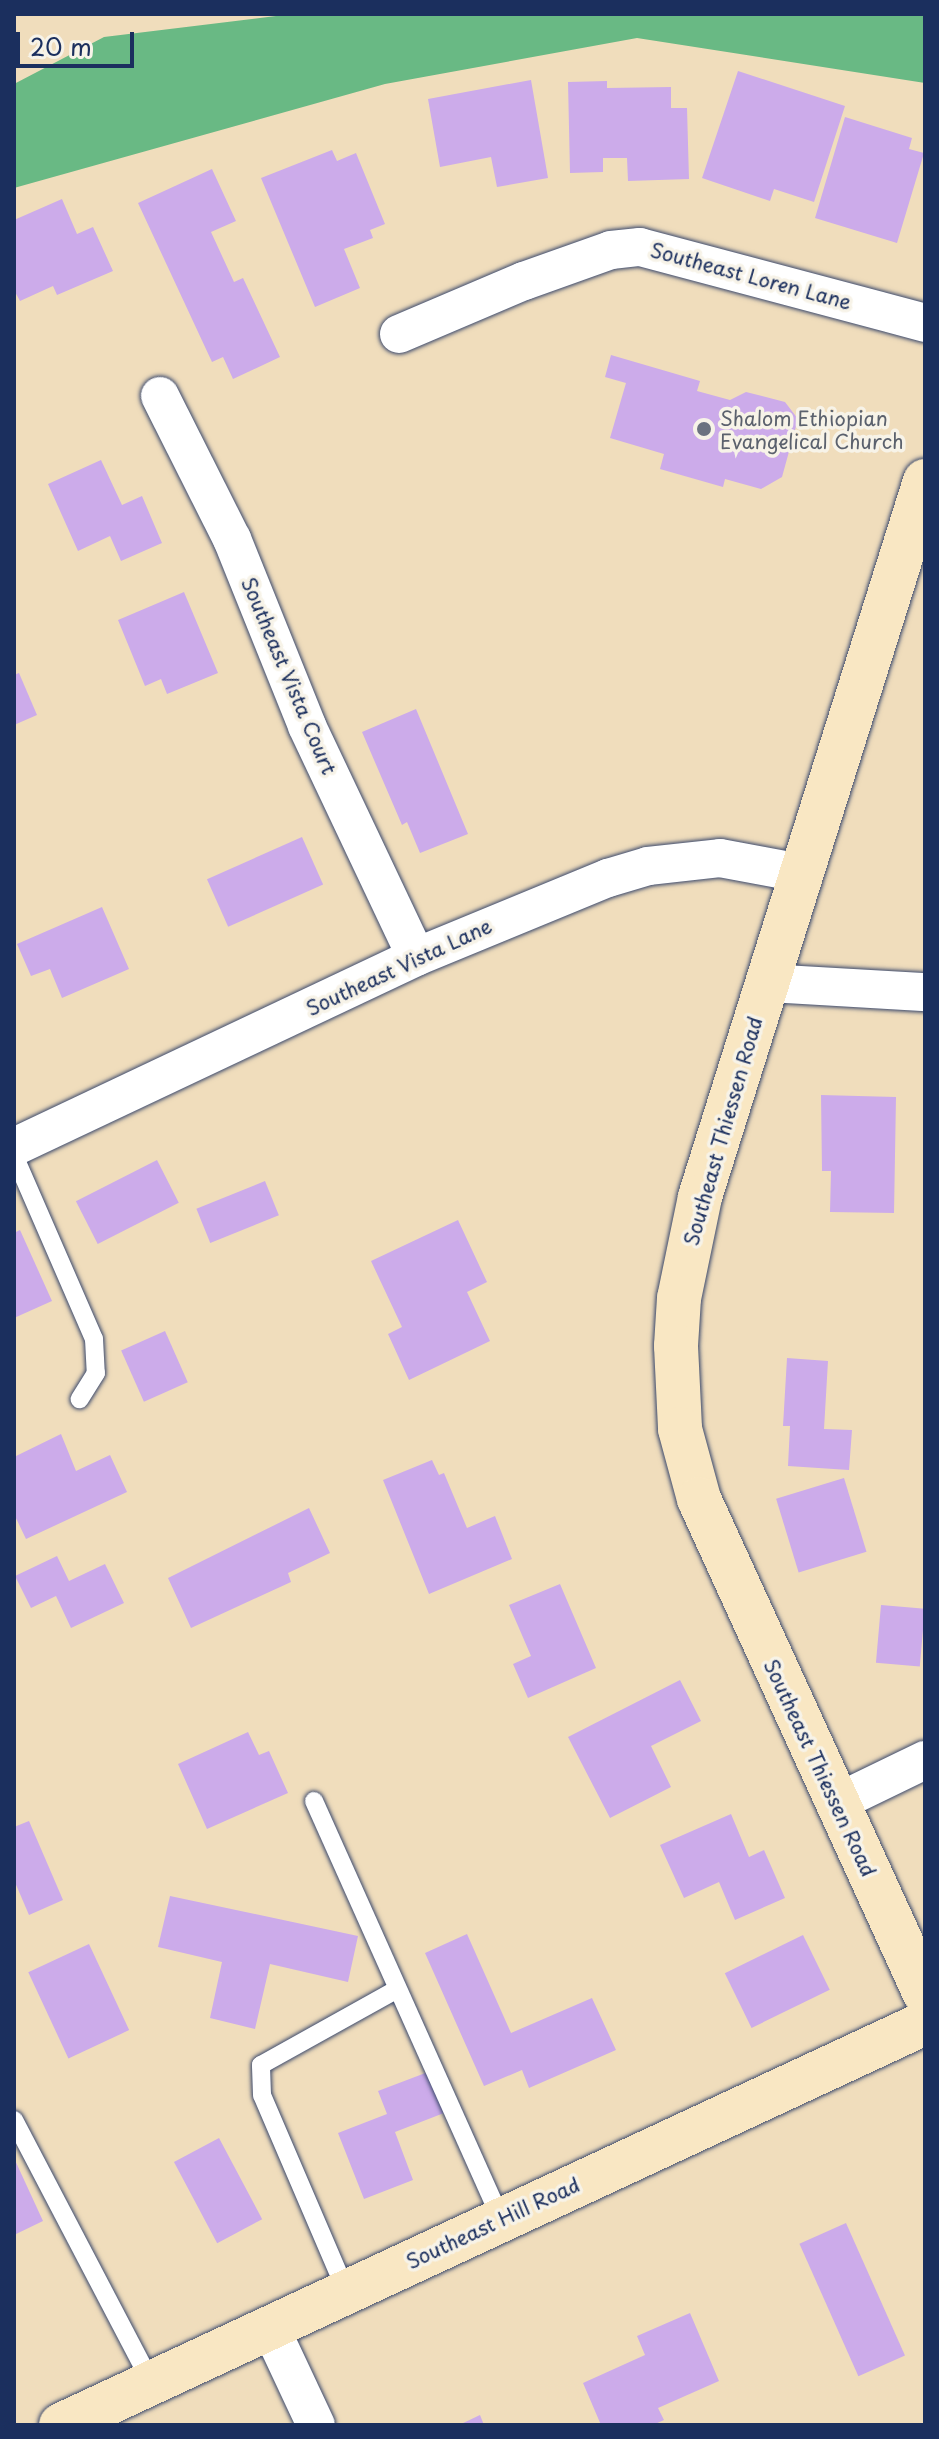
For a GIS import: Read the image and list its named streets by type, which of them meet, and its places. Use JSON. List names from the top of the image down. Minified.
{"streets":{"main road":["Southeast Thiessen Road","Southeast Hill Road"],"street":["Southeast Loren Lane","Southeast Vista Court","Southeast Vista Lane"]},"crossings":[["Southeast Vista Court","Southeast Vista Lane"],["Southeast Vista Lane","Southeast Thiessen Road"]],"places":["Shalom Ethiopian Evangelical Church"],"scale_bar":"20 m"}
